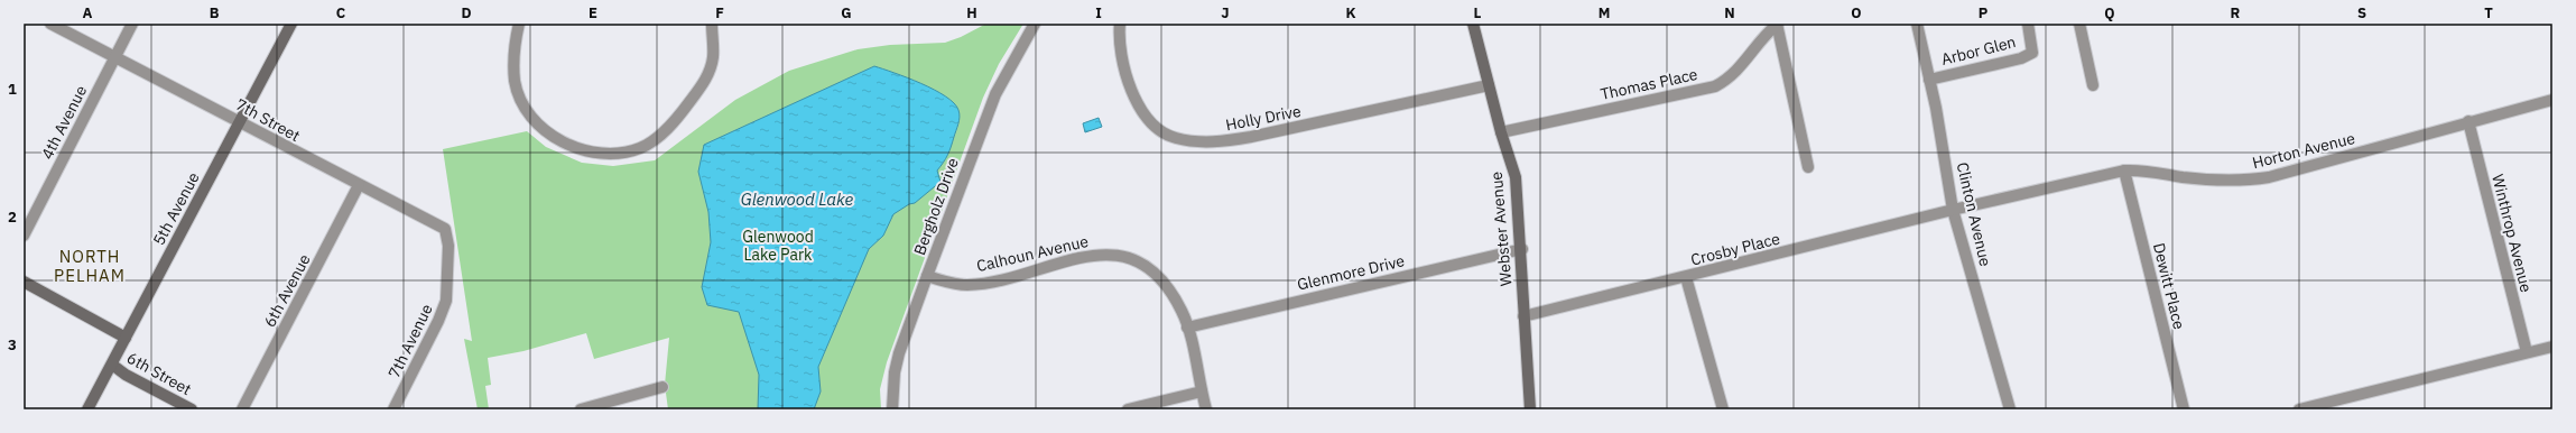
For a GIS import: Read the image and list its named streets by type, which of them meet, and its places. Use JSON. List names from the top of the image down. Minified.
{"streets":{"street":["Arbor Glen","Thomas Place","Holly Drive","7th Street","4th Avenue","Horton Avenue","Bergholz Drive","5th Avenue","Clinton Avenue","Webster Avenue","Winthrop Avenue","Crosby Place","Calhoun Avenue","Glenmore Drive","Dewitt Place","6th Avenue","7th Avenue","6th Street"]},"crossings":[["Arbor Glen","Clinton Avenue"],["Thomas Place","Webster Avenue"],["Holly Drive","Webster Avenue"],["7th Street","4th Avenue"],["7th Street","5th Avenue"],["7th Street","6th Avenue"],["7th Street","7th Avenue"],["Horton Avenue","Clinton Avenue"],["Horton Avenue","Winthrop Avenue"],["Horton Avenue","Crosby Place"],["Horton Avenue","Dewitt Place"],["Bergholz Drive","Calhoun Avenue"],["5th Avenue","6th Street"],["Clinton Avenue","Crosby Place"],["Webster Avenue","Crosby Place"],["Webster Avenue","Glenmore Drive"],["Calhoun Avenue","Glenmore Drive"]],"districts":["NORTH PELHAM"],"water":["Glenwood Lake"],"parks":["Glenwood Lake Park"],"grid":{"columns":["A","B","C","D","E","F","G","H","I","J","K","L","M","N","O","P","Q","R","S","T"],"rows":["1","2","3"]}}
